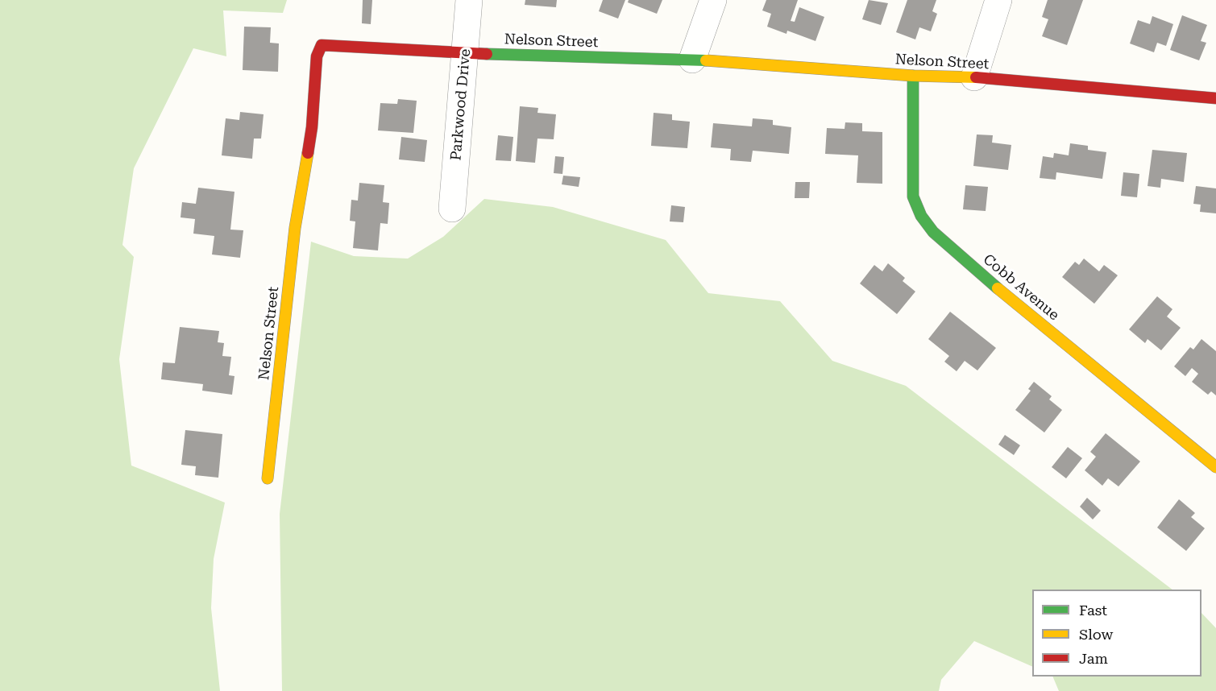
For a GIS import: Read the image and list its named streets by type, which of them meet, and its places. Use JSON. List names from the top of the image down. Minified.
{"streets":{"street":["Nelson Street","Parkwood Drive","Cobb Avenue"]},"crossings":[["Nelson Street","Parkwood Drive"],["Nelson Street","Cobb Avenue"]],"legend":["Fast","Slow","Jam"]}
